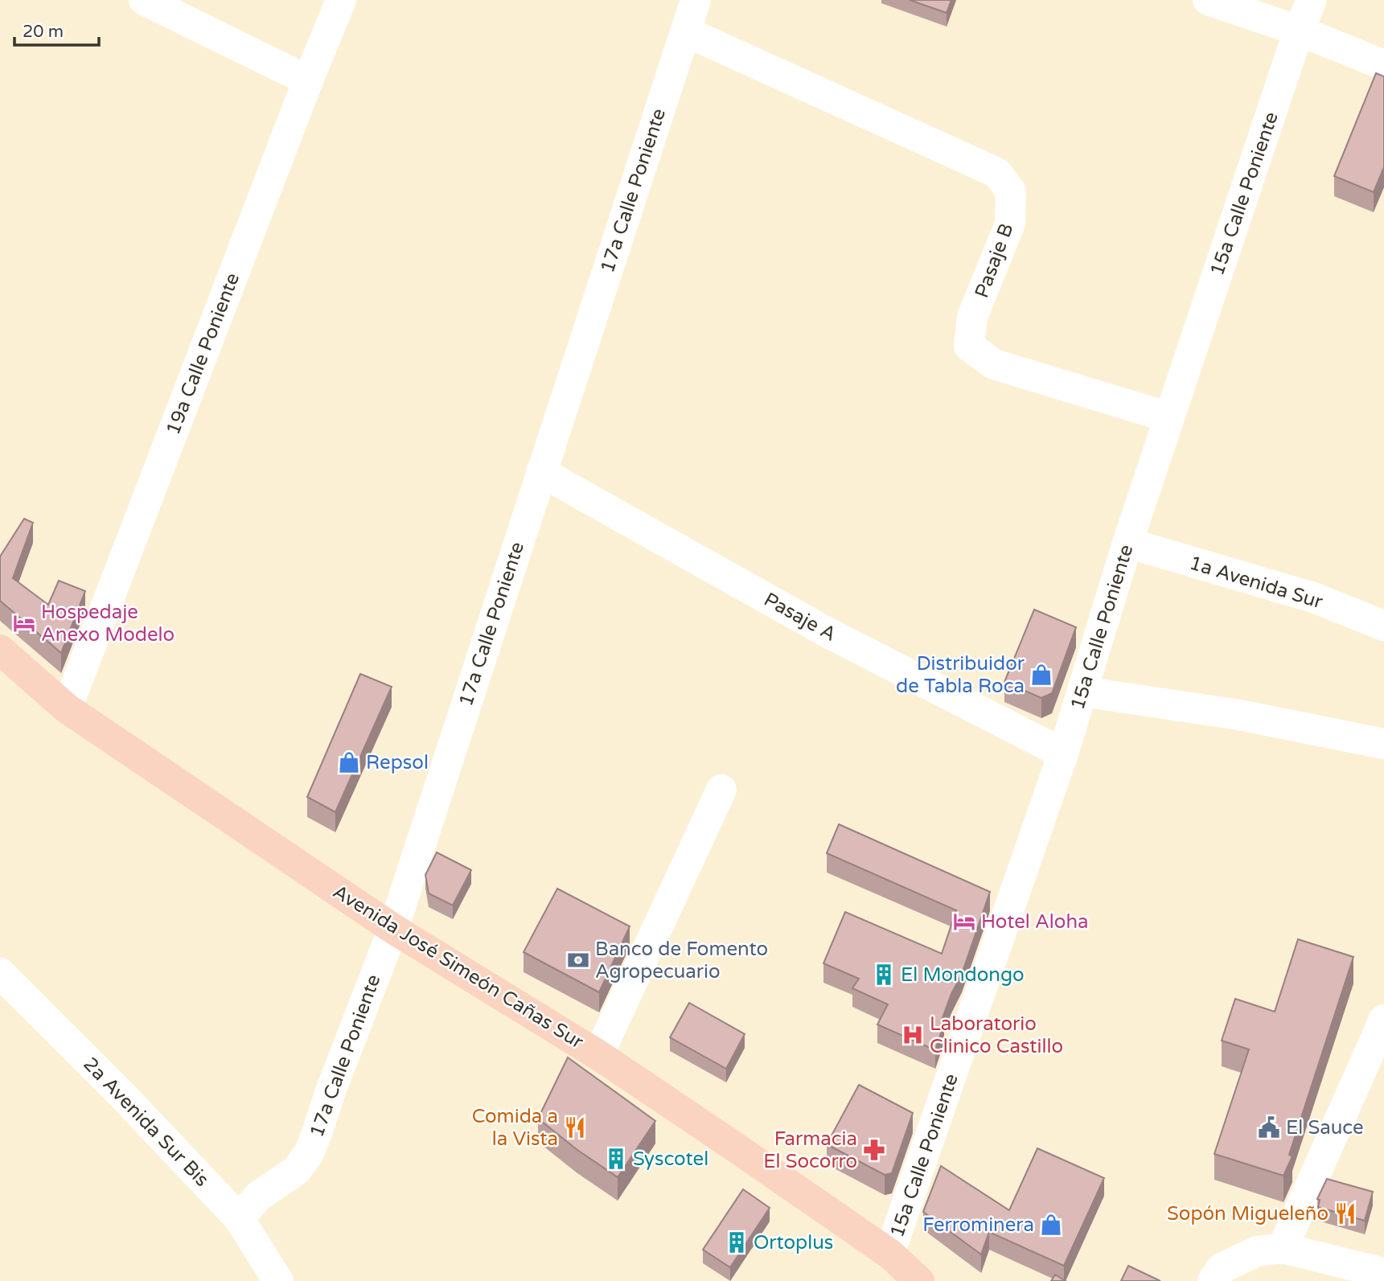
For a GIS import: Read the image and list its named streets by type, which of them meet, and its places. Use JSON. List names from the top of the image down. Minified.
{"streets":{"main road":["Avenida José Simeón Cañas Sur"],"street":["17a Calle Poniente","15a Calle Poniente","Pasaje B","19a Calle Poniente","1a Avenida Sur","Pasaje A","2a Avenida Sur Bis"]},"crossings":[["17a Calle Poniente","Pasaje B"],["17a Calle Poniente","Pasaje A"],["17a Calle Poniente","Avenida José Simeón Cañas Sur"],["17a Calle Poniente","2a Avenida Sur Bis"],["15a Calle Poniente","Pasaje B"],["15a Calle Poniente","1a Avenida Sur"],["15a Calle Poniente","Pasaje A"],["15a Calle Poniente","Avenida José Simeón Cañas Sur"],["19a Calle Poniente","Avenida José Simeón Cañas Sur"]],"places":{"hotel":["Hospedaje Anexo Modelo","Hotel Aloha"],"shop":["Distribuidor de Tabla Roca","Repsol","Ferrominera"],"bank":["Banco de Fomento Agropecuario"],"building":["El Mondongo","Syscotel","Ortoplus"],"hospital":["Laboratorio Clinico Castillo"],"restaurant":["Comida a la Vista","Sopón Migueleño"],"public building":["El Sauce"],"pharmacy":["Farmacia El Socorro"]},"scale_bar":"20 m"}
